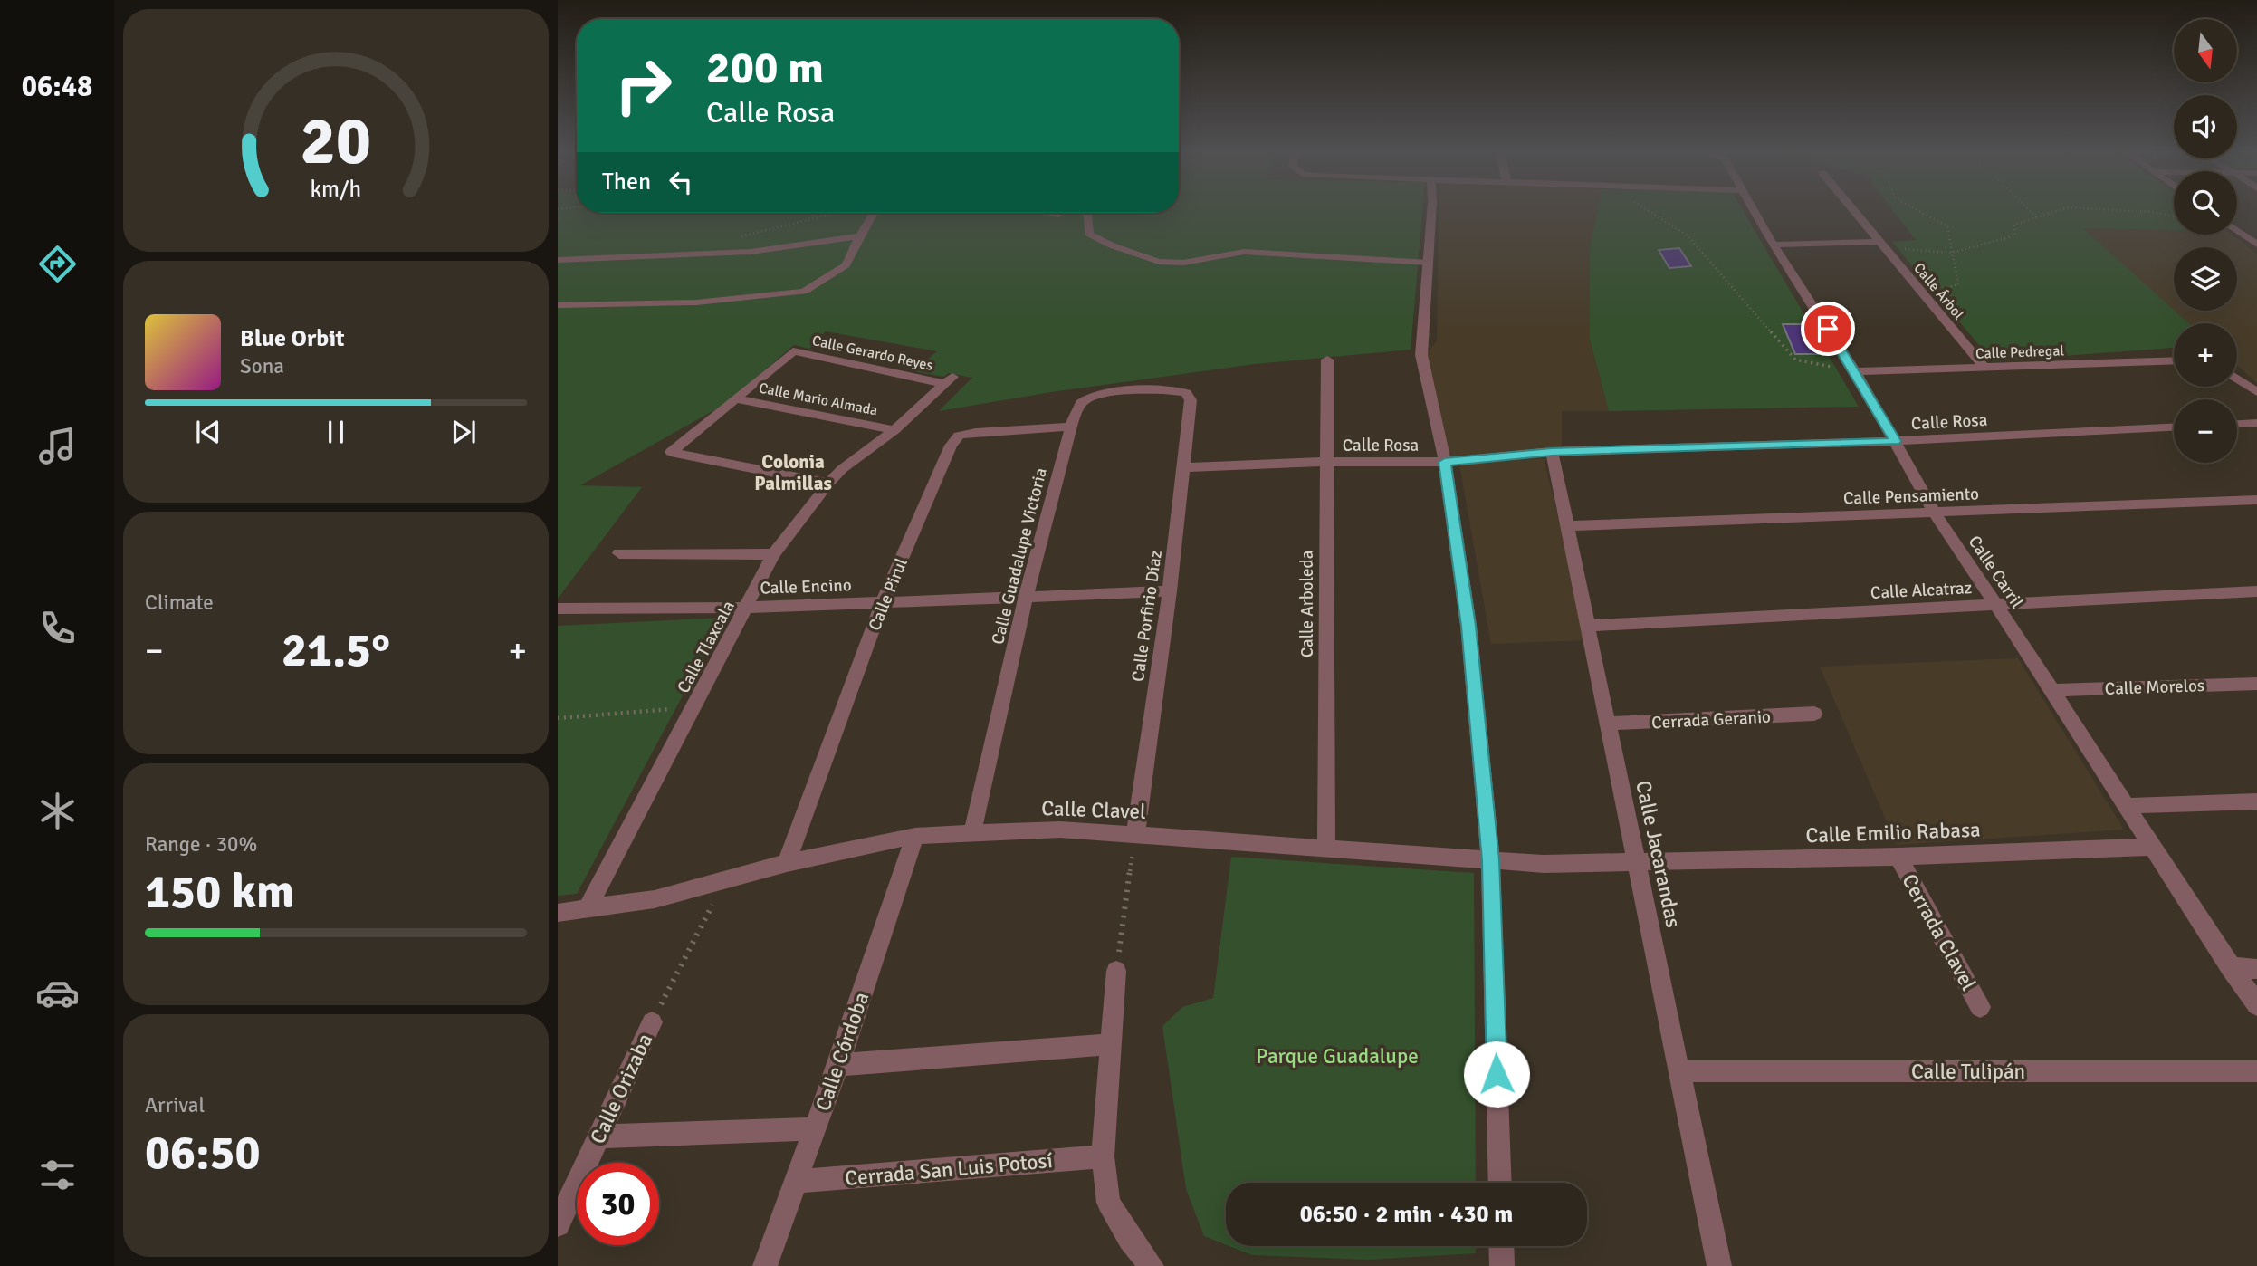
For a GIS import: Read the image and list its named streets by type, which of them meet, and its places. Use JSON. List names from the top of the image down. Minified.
{"streets":{"street":["Calle Árbol","Calle Pedregal","Calle Gerardo Reyes","Calle Mario Almada","Calle Rosa","Calle Pensamiento","Calle Guadalupe Victoria","Calle Carril","Calle Encino","Calle Alcatraz","Calle Pirul","Calle Arboleda","Calle Porfirio Díaz","Calle Tlaxcala","Calle Morelos","Cerrada Geranio","Calle Clavel","Calle Emilio Rabasa","Calle Jacarandas","Cerrada Clavel","Calle Córdoba","Calle Tulipán","Calle Orizaba","Cerrada San Luis Potosí"]},"crossings":[["Calle Árbol","Calle Pedregal"],["Calle Pedregal","Calle Carril"],["Calle Gerardo Reyes","Calle Mario Almada"],["Calle Gerardo Reyes","Calle Tlaxcala"],["Calle Mario Almada","Calle Tlaxcala"],["Calle Rosa","Calle Carril"],["Calle Rosa","Calle Arboleda"],["Calle Rosa","Calle Porfirio Díaz"],["Calle Rosa","Calle Jacarandas"],["Calle Pensamiento","Calle Carril"],["Calle Pensamiento","Calle Jacarandas"],["Calle Guadalupe Victoria","Calle Encino"],["Calle Guadalupe Victoria","Calle Pirul"],["Calle Guadalupe Victoria","Calle Porfirio Díaz"],["Calle Guadalupe Victoria","Calle Clavel"],["Calle Carril","Calle Alcatraz"],["Calle Carril","Calle Morelos"],["Calle Carril","Calle Emilio Rabasa"],["Calle Encino","Calle Pirul"],["Calle Encino","Calle Porfirio Díaz"],["Calle Encino","Calle Tlaxcala"],["Calle Alcatraz","Calle Jacarandas"],["Calle Pirul","Calle Clavel"],["Calle Arboleda","Calle Clavel"],["Calle Porfirio Díaz","Calle Clavel"],["Calle Tlaxcala","Calle Clavel"],["Cerrada Geranio","Calle Jacarandas"],["Calle Clavel","Calle Emilio Rabasa"],["Calle Clavel","Calle Jacarandas"],["Calle Clavel","Calle Córdoba"],["Calle Emilio Rabasa","Calle Jacarandas"],["Calle Emilio Rabasa","Cerrada Clavel"],["Calle Jacarandas","Calle Tulipán"],["Calle Córdoba","Cerrada San Luis Potosí"]],"districts":["Colonia Palmillas"],"parks":["Parque Guadalupe"],"north":"bottom","page":{"tabs":"06:48","map_buttons":["+","−"],"turn":["200 m","Calle Rosa"],"then":"Then","song":["Blue Orbit","Sona"],"tile":["Climate",["Range · 30%","150 km"],["Arrival","06:50"]],"heat":["−","21.5°","+"],"limit":"30","trip":"06:50 · 2 min · 430 m","gauge":["20","km/h"]}}
